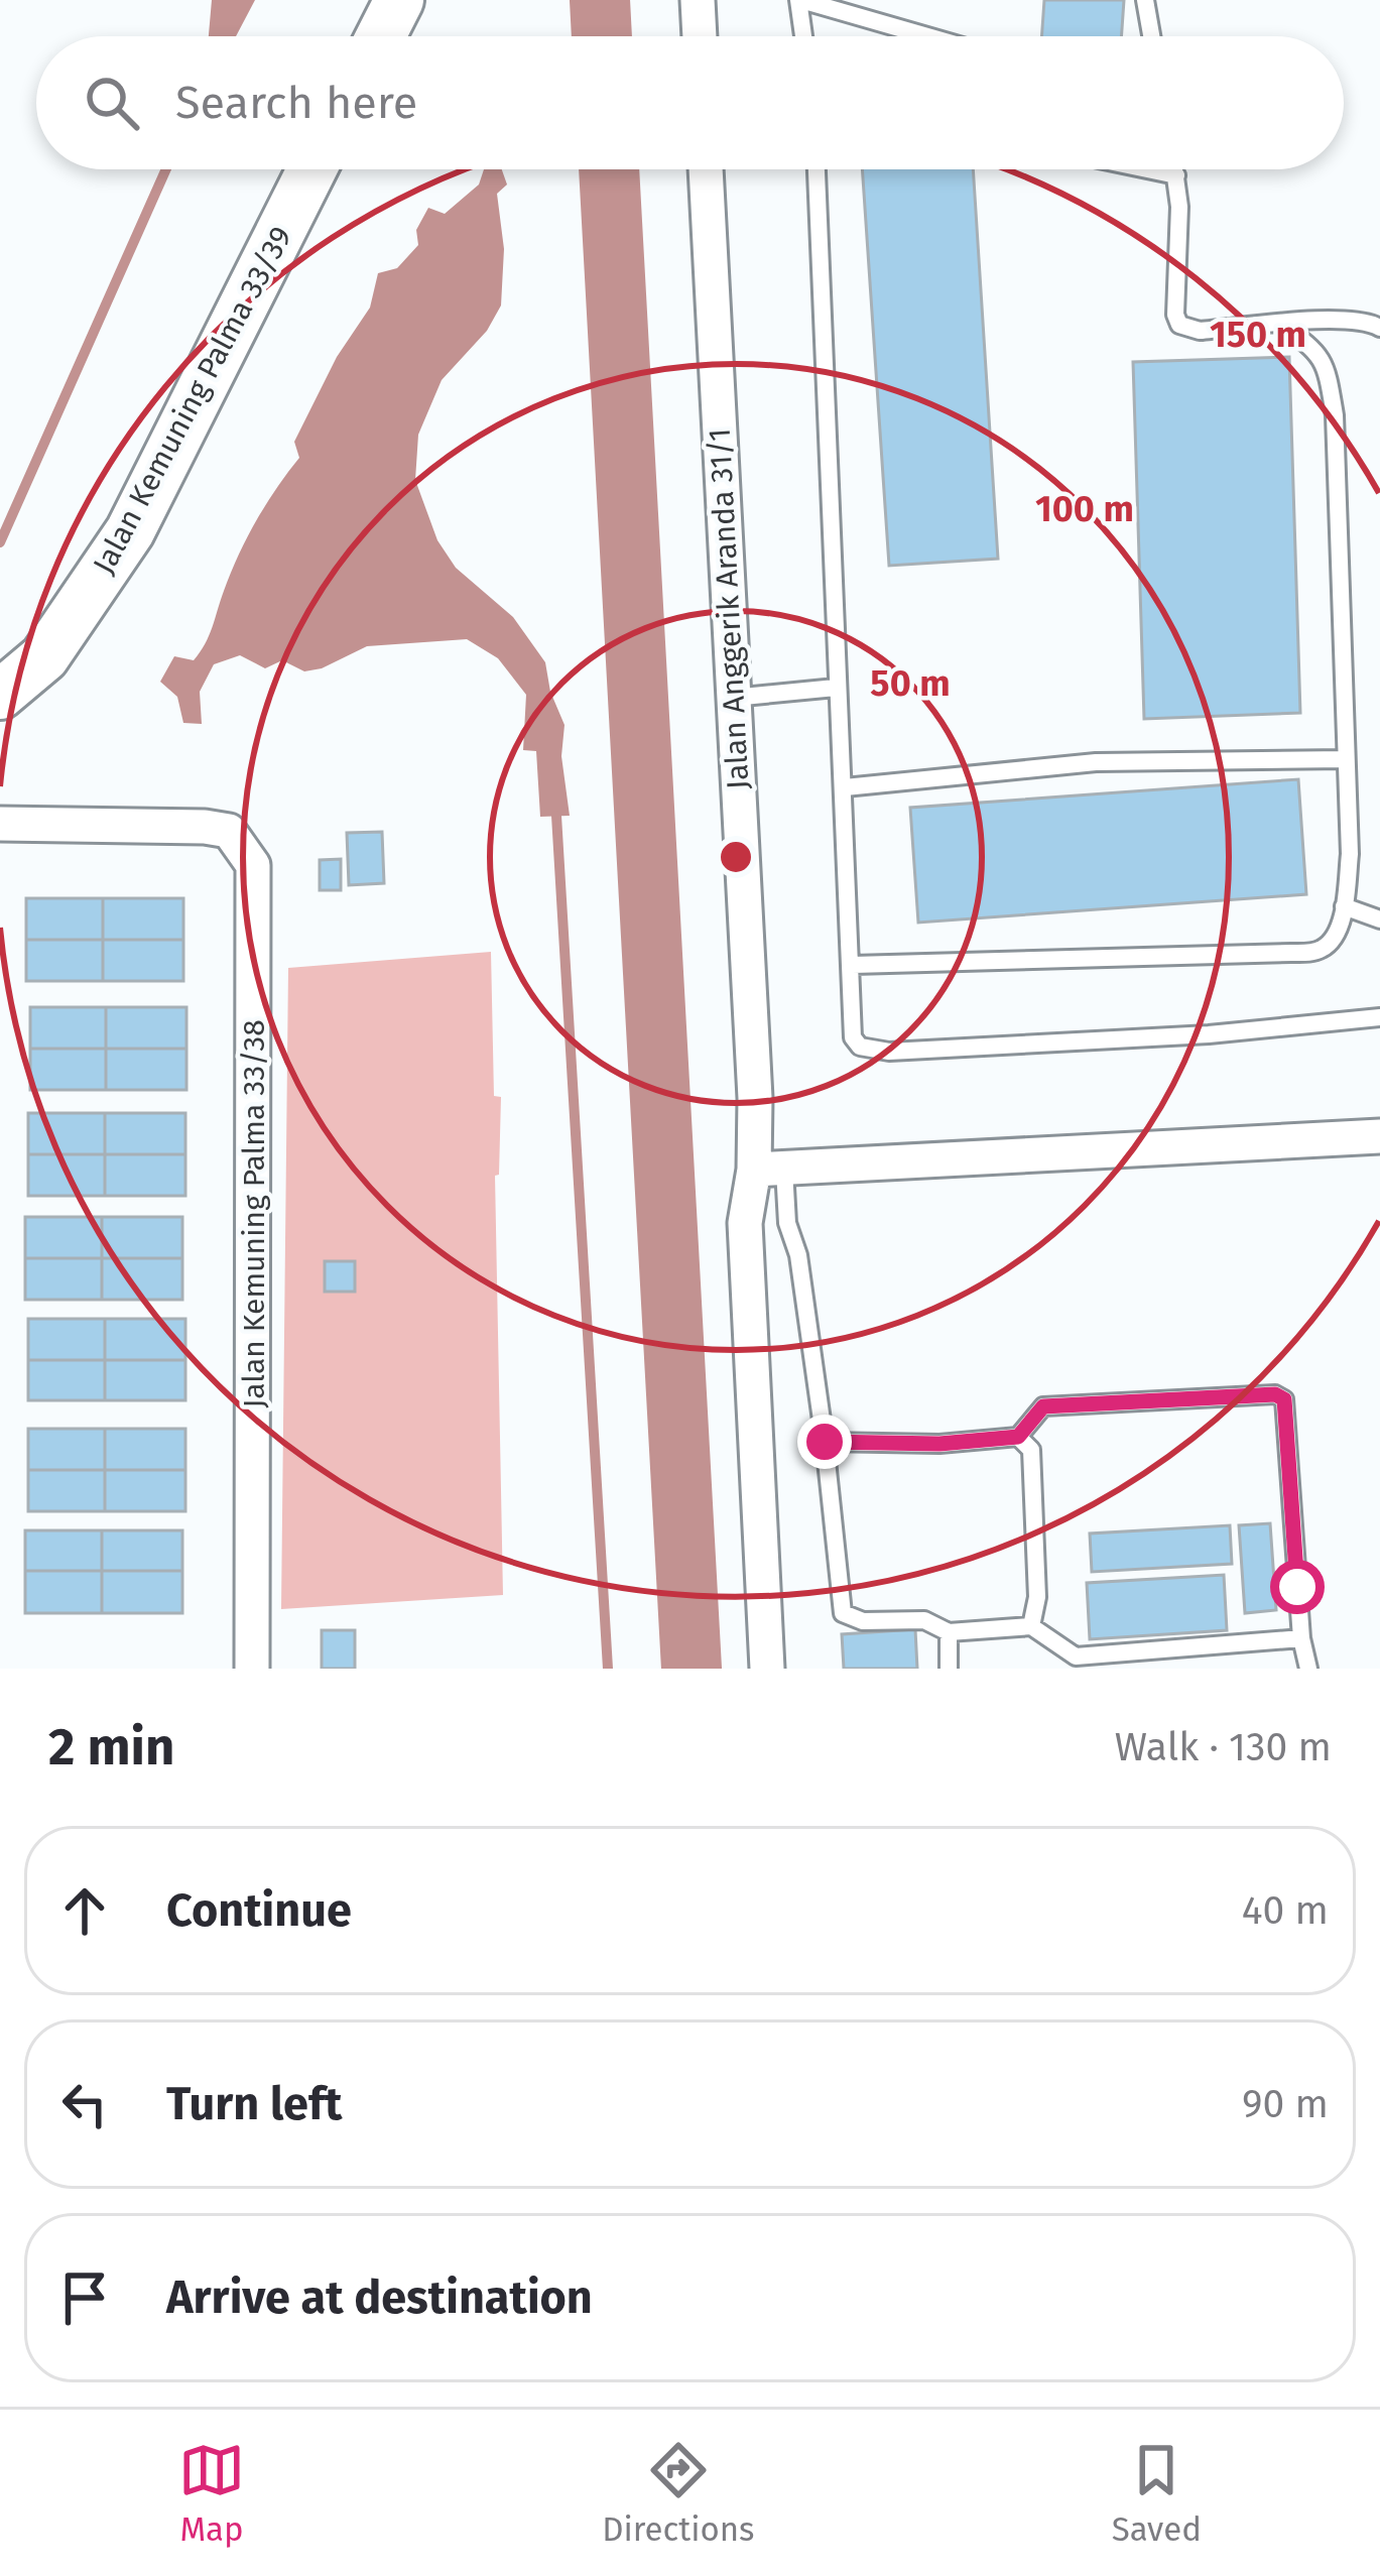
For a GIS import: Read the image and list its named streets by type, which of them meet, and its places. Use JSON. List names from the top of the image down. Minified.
{"streets":{"main road":["Jalan Kemuning Palma 33/39"],"street":["Jalan Anggerik Aranda 31/1","Jalan Kemuning Palma 33/38"]},"page":{"search":"Search here","heading":["2 min","Walk · 130 m"],"list":[["Continue","40 m"],["Turn left","90 m"],"Arrive at destination"],"nav":["Map","Directions","Saved"]},"rings":["150 m","100 m","50 m"]}
